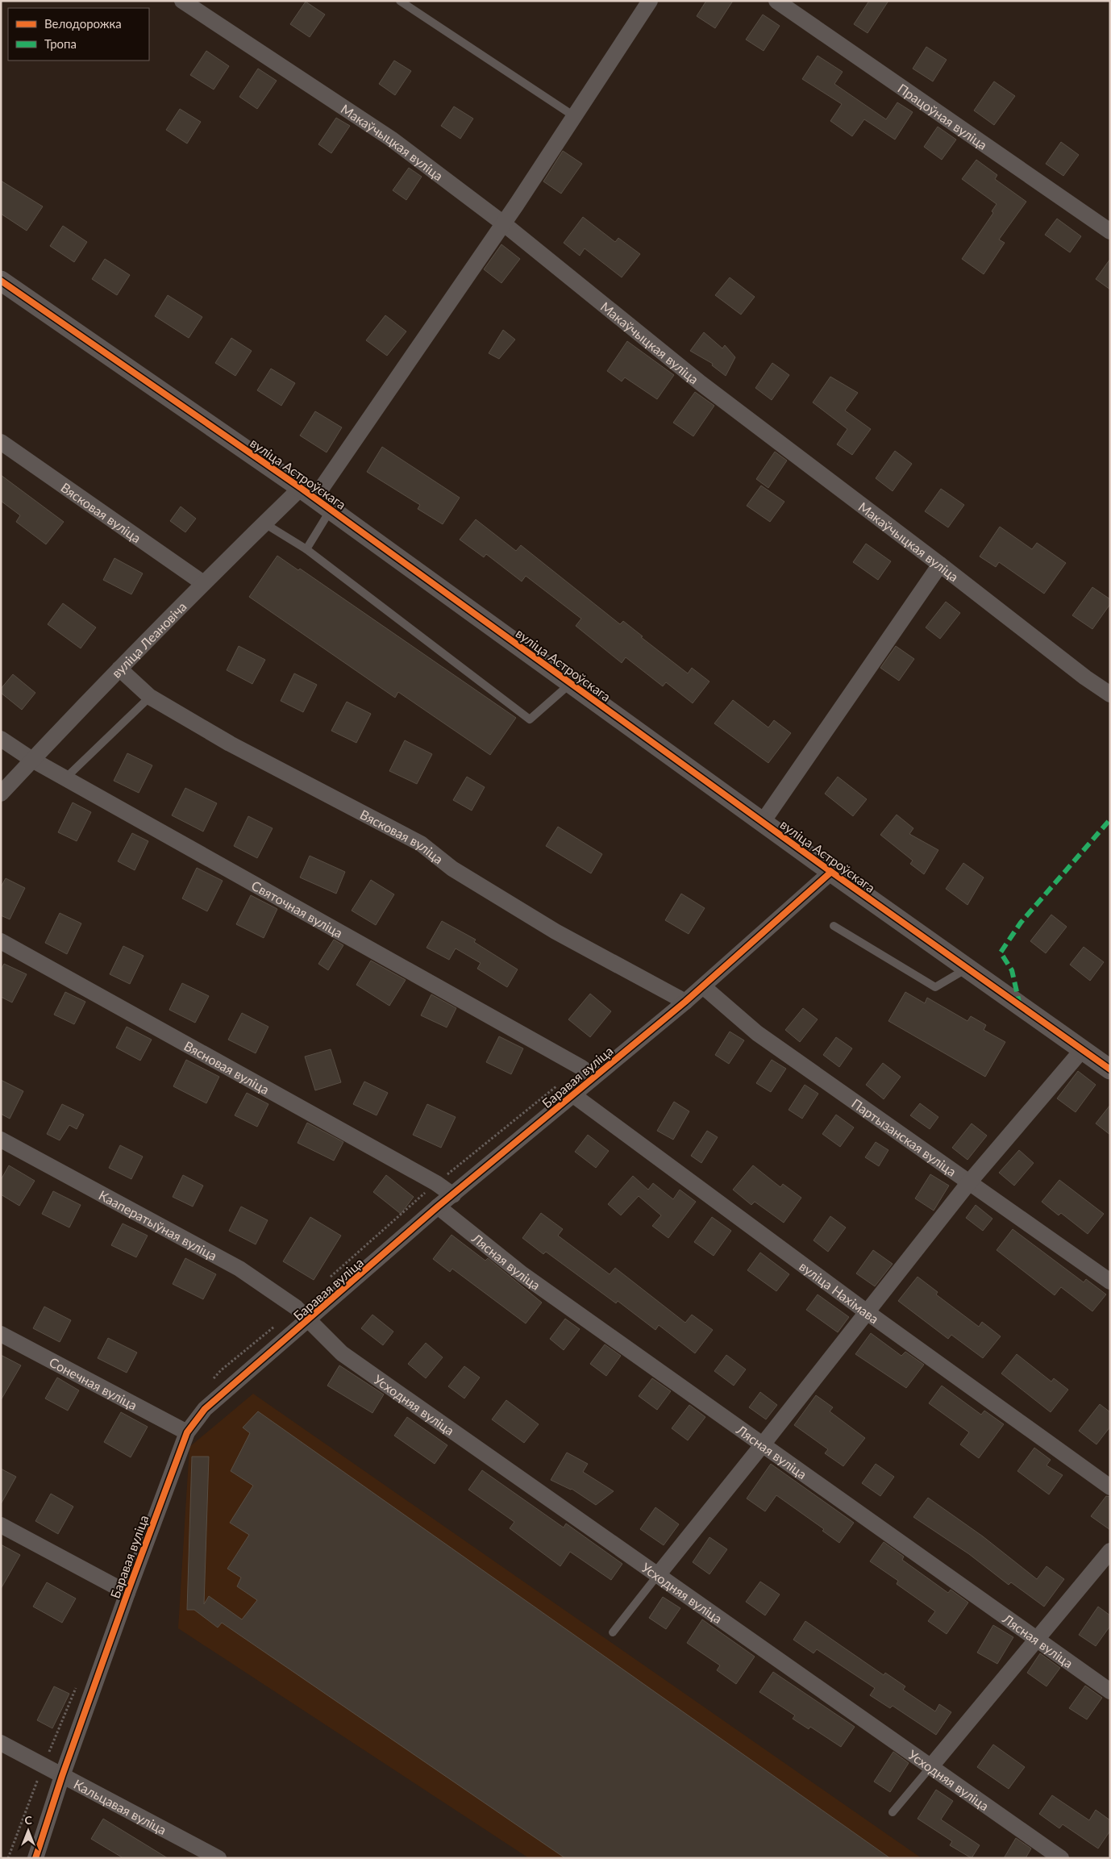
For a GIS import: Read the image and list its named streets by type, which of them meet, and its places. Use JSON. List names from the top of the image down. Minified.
{"streets":{"street":["Працоўная вуліца","Макаўчыцкая вуліца","вуліца Астроўскага","Вясковая вуліца","вуліца Леановіча","Святочная вуліца","Вясновая вуліца","Баравая вуліца","Партызанская вуліца","Кааператыўная вуліца","Лясная вуліца","вуліца Нахімава","Сонечная вуліца","Усходняя вуліца","Кальцавая вуліца"]},"crossings":[["Макаўчыцкая вуліца","вуліца Леановіча"],["вуліца Астроўскага","вуліца Леановіча"],["вуліца Астроўскага","Баравая вуліца"],["Вясковая вуліца","вуліца Леановіча"],["Вясковая вуліца","Баравая вуліца"],["вуліца Леановіча","Святочная вуліца"],["Святочная вуліца","Баравая вуліца"],["Вясновая вуліца","Баравая вуліца"],["Баравая вуліца","Партызанская вуліца"],["Баравая вуліца","Кааператыўная вуліца"],["Баравая вуліца","Лясная вуліца"],["Баравая вуліца","вуліца Нахімава"],["Баравая вуліца","Сонечная вуліца"],["Баравая вуліца","Усходняя вуліца"],["Баравая вуліца","Кальцавая вуліца"],["Кааператыўная вуліца","Усходняя вуліца"]],"legend":["Велодорожка","Тропа"],"north":"top"}
